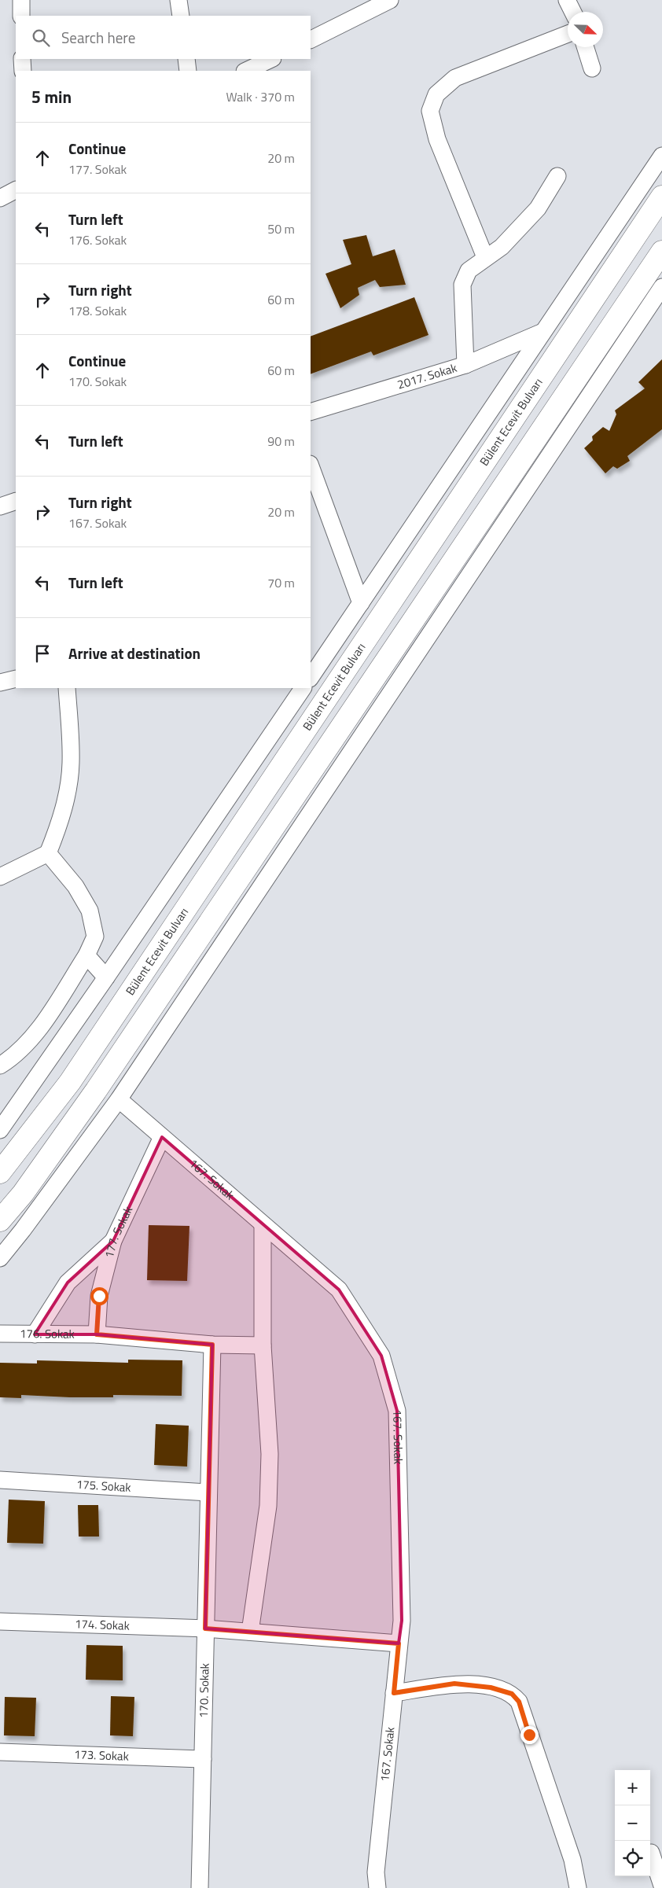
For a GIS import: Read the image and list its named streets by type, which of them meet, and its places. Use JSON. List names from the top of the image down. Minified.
{"streets":{"main road":["Bülent Ecevit Bulvarı"],"street":["2017. Sokak","167. Sokak","177. Sokak","176. Sokak","175. Sokak","174. Sokak","170. Sokak","173. Sokak"]},"crossings":[["167. Sokak","177. Sokak"],["167. Sokak","174. Sokak"],["177. Sokak","176. Sokak"],["176. Sokak","170. Sokak"],["175. Sokak","170. Sokak"],["174. Sokak","170. Sokak"],["170. Sokak","173. Sokak"]],"north":"bottom right","page":{"search":"Search here","heading":["5 min","Walk · 370 m"],"list":[["Continue","177. Sokak","20 m"],["Turn left","176. Sokak","50 m"],["Turn right","178. Sokak","60 m"],["Continue","170. Sokak","60 m"],["Turn left","90 m"],["Turn right","167. Sokak","20 m"],["Turn left","70 m"],"Arrive at destination"],"map_buttons":["+","−"]}}
